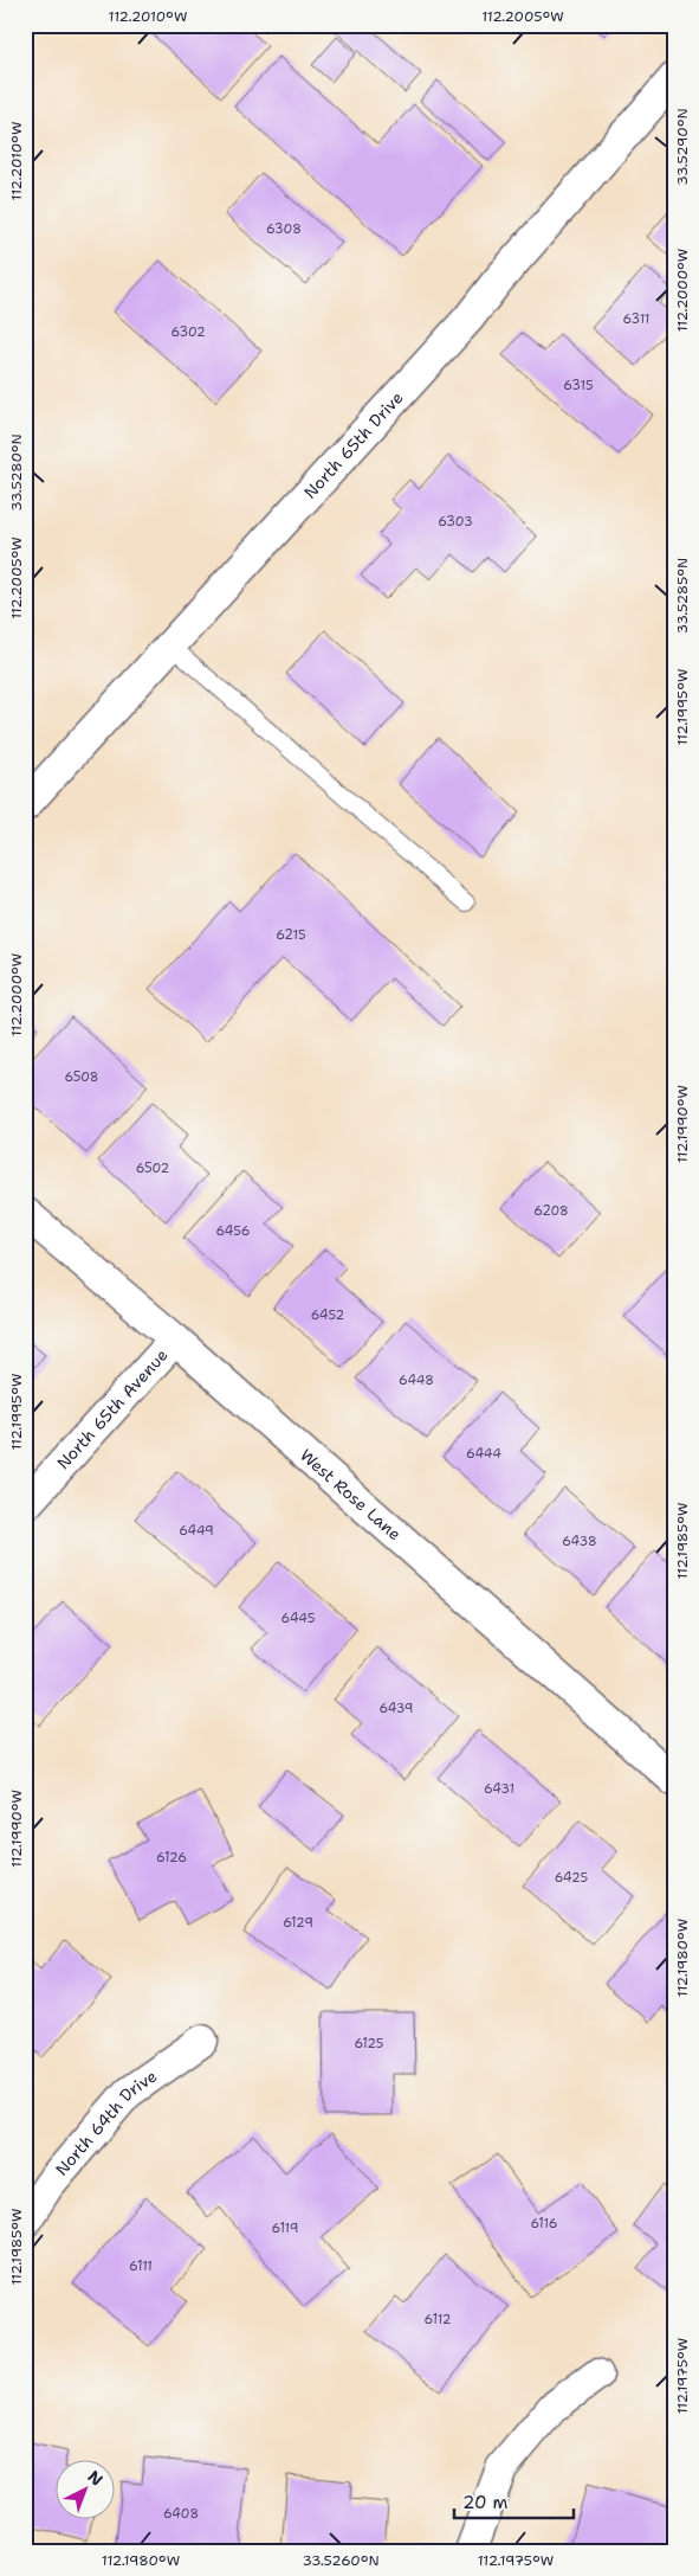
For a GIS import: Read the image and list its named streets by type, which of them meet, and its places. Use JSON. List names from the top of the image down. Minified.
{"streets":{"street":["North 65th Drive","North 65th Avenue","West Rose Lane","North 64th Drive"]},"crossings":[["North 65th Avenue","West Rose Lane"]],"house_numbers":["6308","6311","6302","6315","6303","6215","6508","6502","6208","6456","6452","6448","6444","6449","6438","6445","6439","6431","6126","6425","6129","6125","6116","6119","6111","6112","6408"],"scale_bar":"20 m","north":"top right","coordinates":["112.2010°W","112.2005°W","33.5290°N","112.2000°W","33.5280°N","33.5285°N","112.1995°W","112.1990°W","112.1985°W","112.1980°W","112.1975°W","33.5260°N"]}
